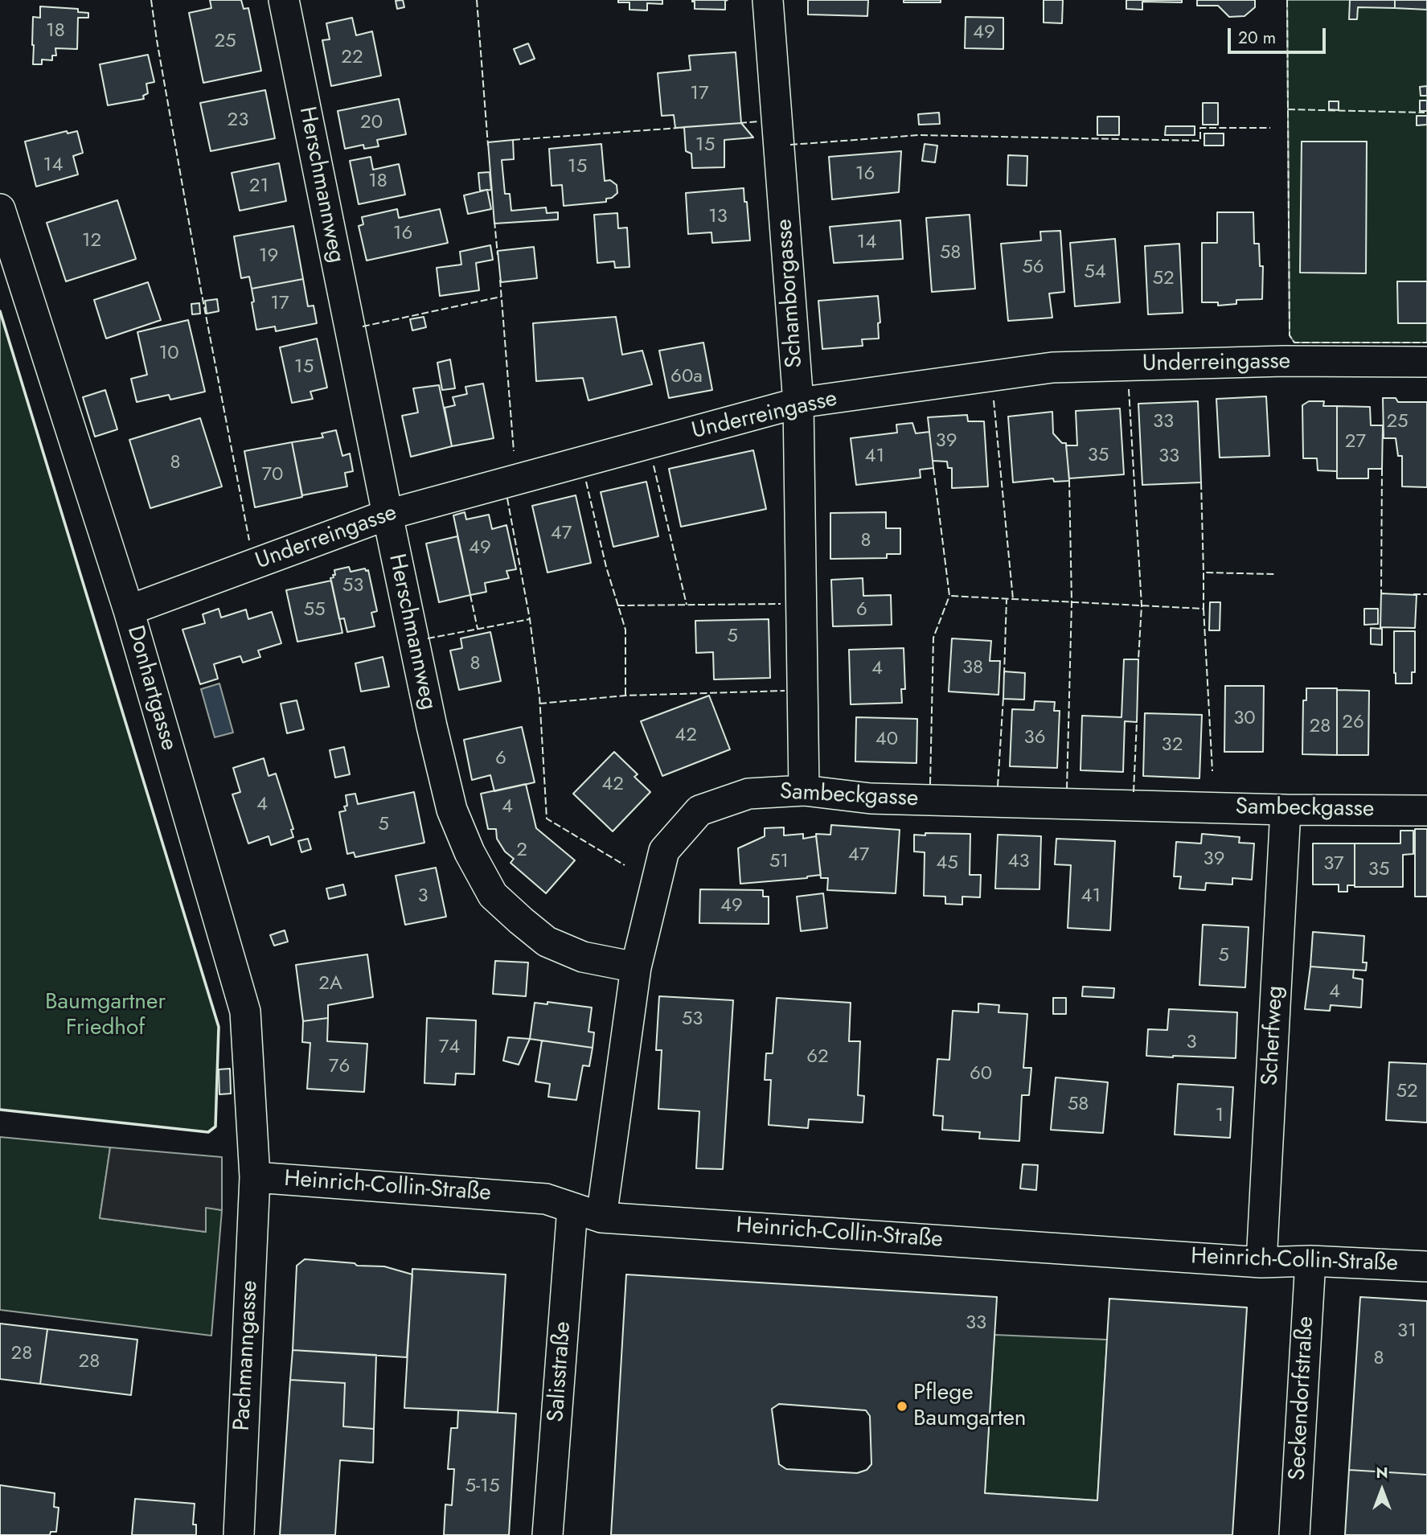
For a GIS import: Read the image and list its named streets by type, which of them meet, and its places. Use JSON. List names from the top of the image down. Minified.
{"streets":{"street":["Herschmannweg","Schamborgasse","Underreingasse","Donhartgasse","Sambeckgasse","Scherfweg","Heinrich-Collin-Straße","Pachmanngasse","Salisstraße","Seckendorfstraße"]},"crossings":[["Herschmannweg","Underreingasse"],["Herschmannweg","Sambeckgasse"],["Schamborgasse","Underreingasse"],["Schamborgasse","Sambeckgasse"],["Underreingasse","Donhartgasse"],["Donhartgasse","Heinrich-Collin-Straße"],["Donhartgasse","Pachmanngasse"],["Sambeckgasse","Scherfweg"],["Sambeckgasse","Heinrich-Collin-Straße"],["Scherfweg","Heinrich-Collin-Straße"],["Heinrich-Collin-Straße","Pachmanngasse"],["Heinrich-Collin-Straße","Salisstraße"],["Heinrich-Collin-Straße","Seckendorfstraße"]],"parks":["Baumgartner Friedhof"],"places":["Pflege Baumgarten"],"house_numbers":["18","49","25","22","17","23","20","15","14","15","16","18","21","13","16","12","14","58","19","56","54","52","17","10","15","60a","33","25","39","27","35","41","33","8","70","47","8","49","53","55","6","5","8","38","4","30","26","28","42","36","40","32","6","42","4","4","5","2","47","39","51","43","45","37","35","3","41","49","5","2A","4","53","3","74","62","76","60","52","58","1","33","31","28","8","28","5-15"],"scale_bar":"20 m","north":"top"}
